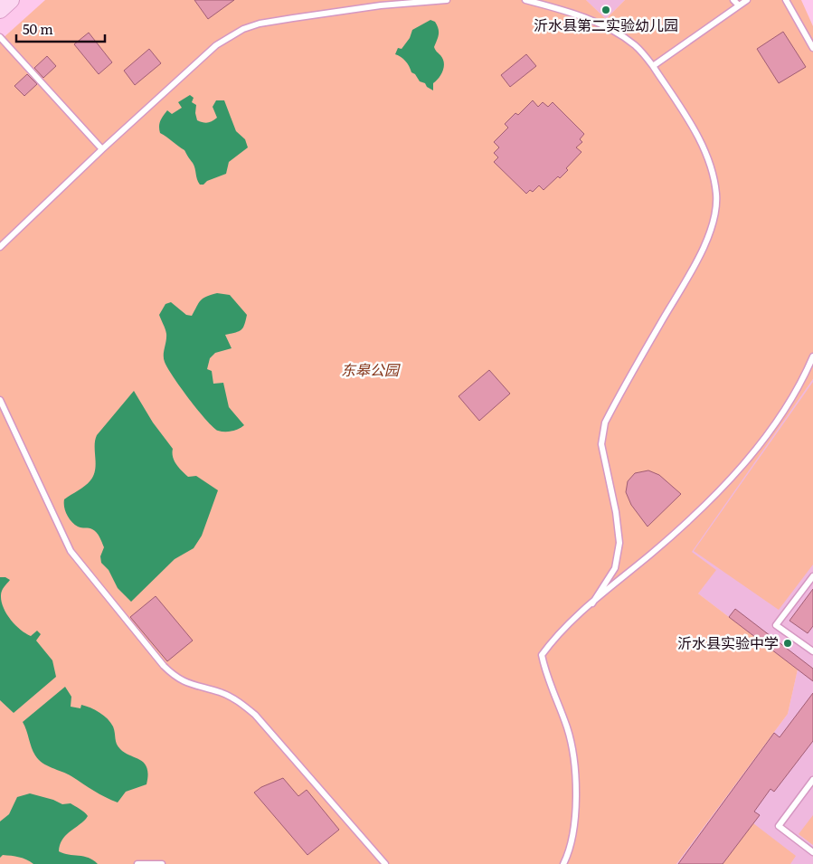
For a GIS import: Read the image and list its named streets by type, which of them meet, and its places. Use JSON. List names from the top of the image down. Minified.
{"parks":["东皋公园"],"places":["沂水县第二实验幼儿园","沂水县实验中学"],"scale_bar":"50 m"}
